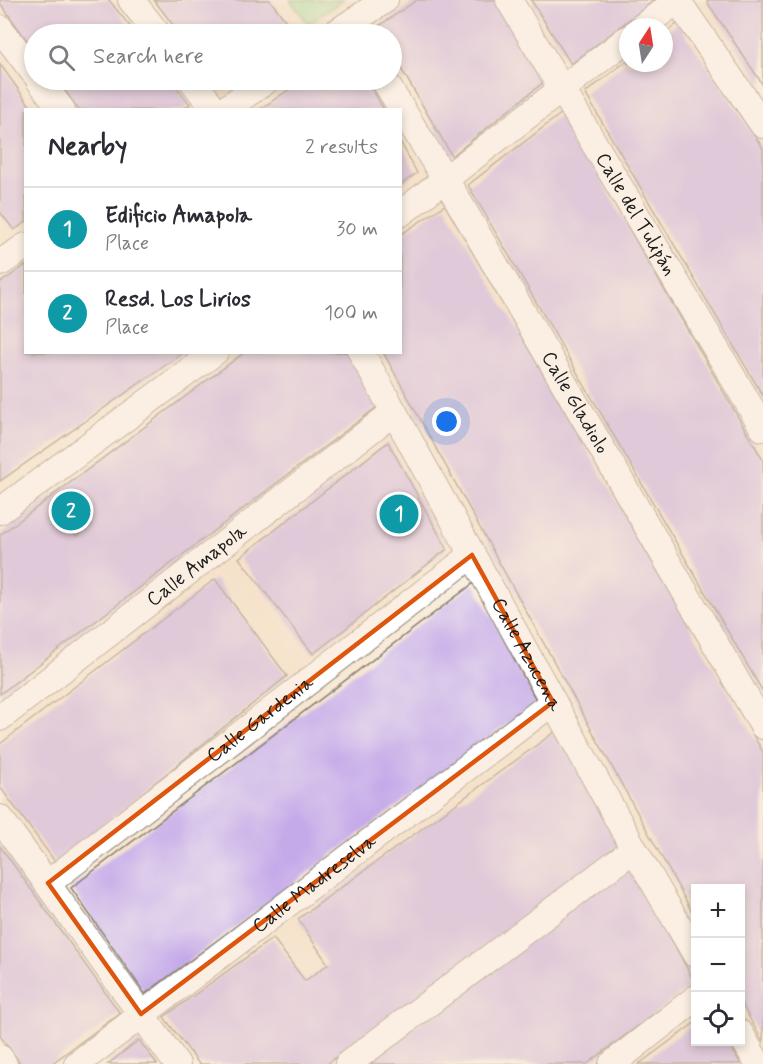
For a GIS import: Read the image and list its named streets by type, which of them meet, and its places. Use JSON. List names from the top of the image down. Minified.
{"streets":{"street":["Calle del Tulipán","Calle Gladiolo","Calle Amapola","Calle Azucena","Calle Gardenia","Calle Madreselva"]},"crossings":[["Calle Amapola","Calle Azucena"],["Calle Azucena","Calle Gardenia"],["Calle Azucena","Calle Madreselva"]],"north":"top","page":{"search":"Search here","heading":["Nearby","2 results"],"list":[{"mark":"1","name":"Edificio Amapola","note":"Place","value":"30 m"},{"mark":"2","name":"Resd. Los Lirios","note":"Place","value":"100 m"}],"pins":["2","1"],"map_buttons":["+","−"]}}
